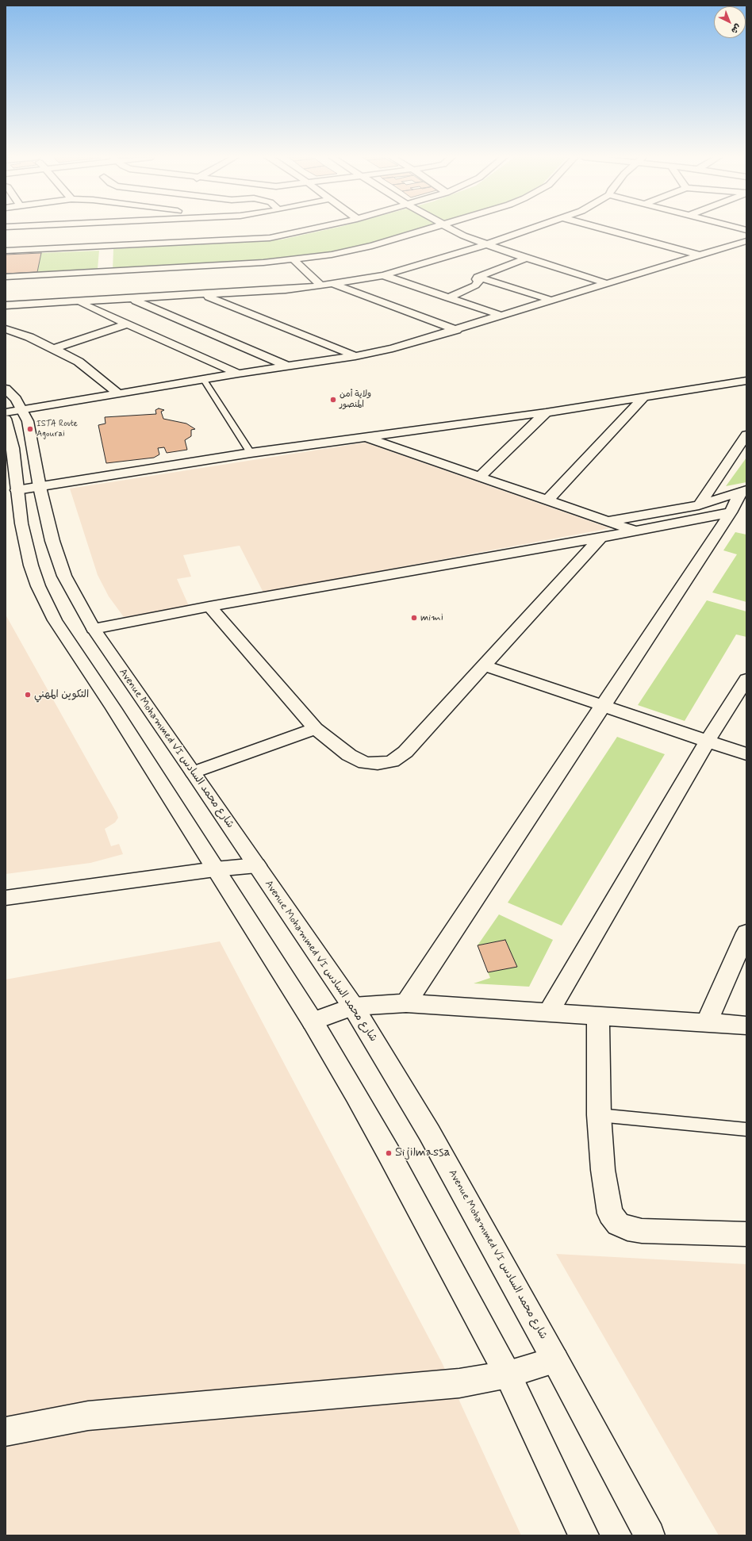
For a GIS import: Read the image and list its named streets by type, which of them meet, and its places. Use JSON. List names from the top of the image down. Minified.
{"streets":{"street":["Avenue Mohammed VI شارع محمد السادس"]},"places":["ولاية أمن المنصور","ISTA Route Agourai","mimi","التكوين المهني","Sijilmassa"],"north":"bottom right"}
